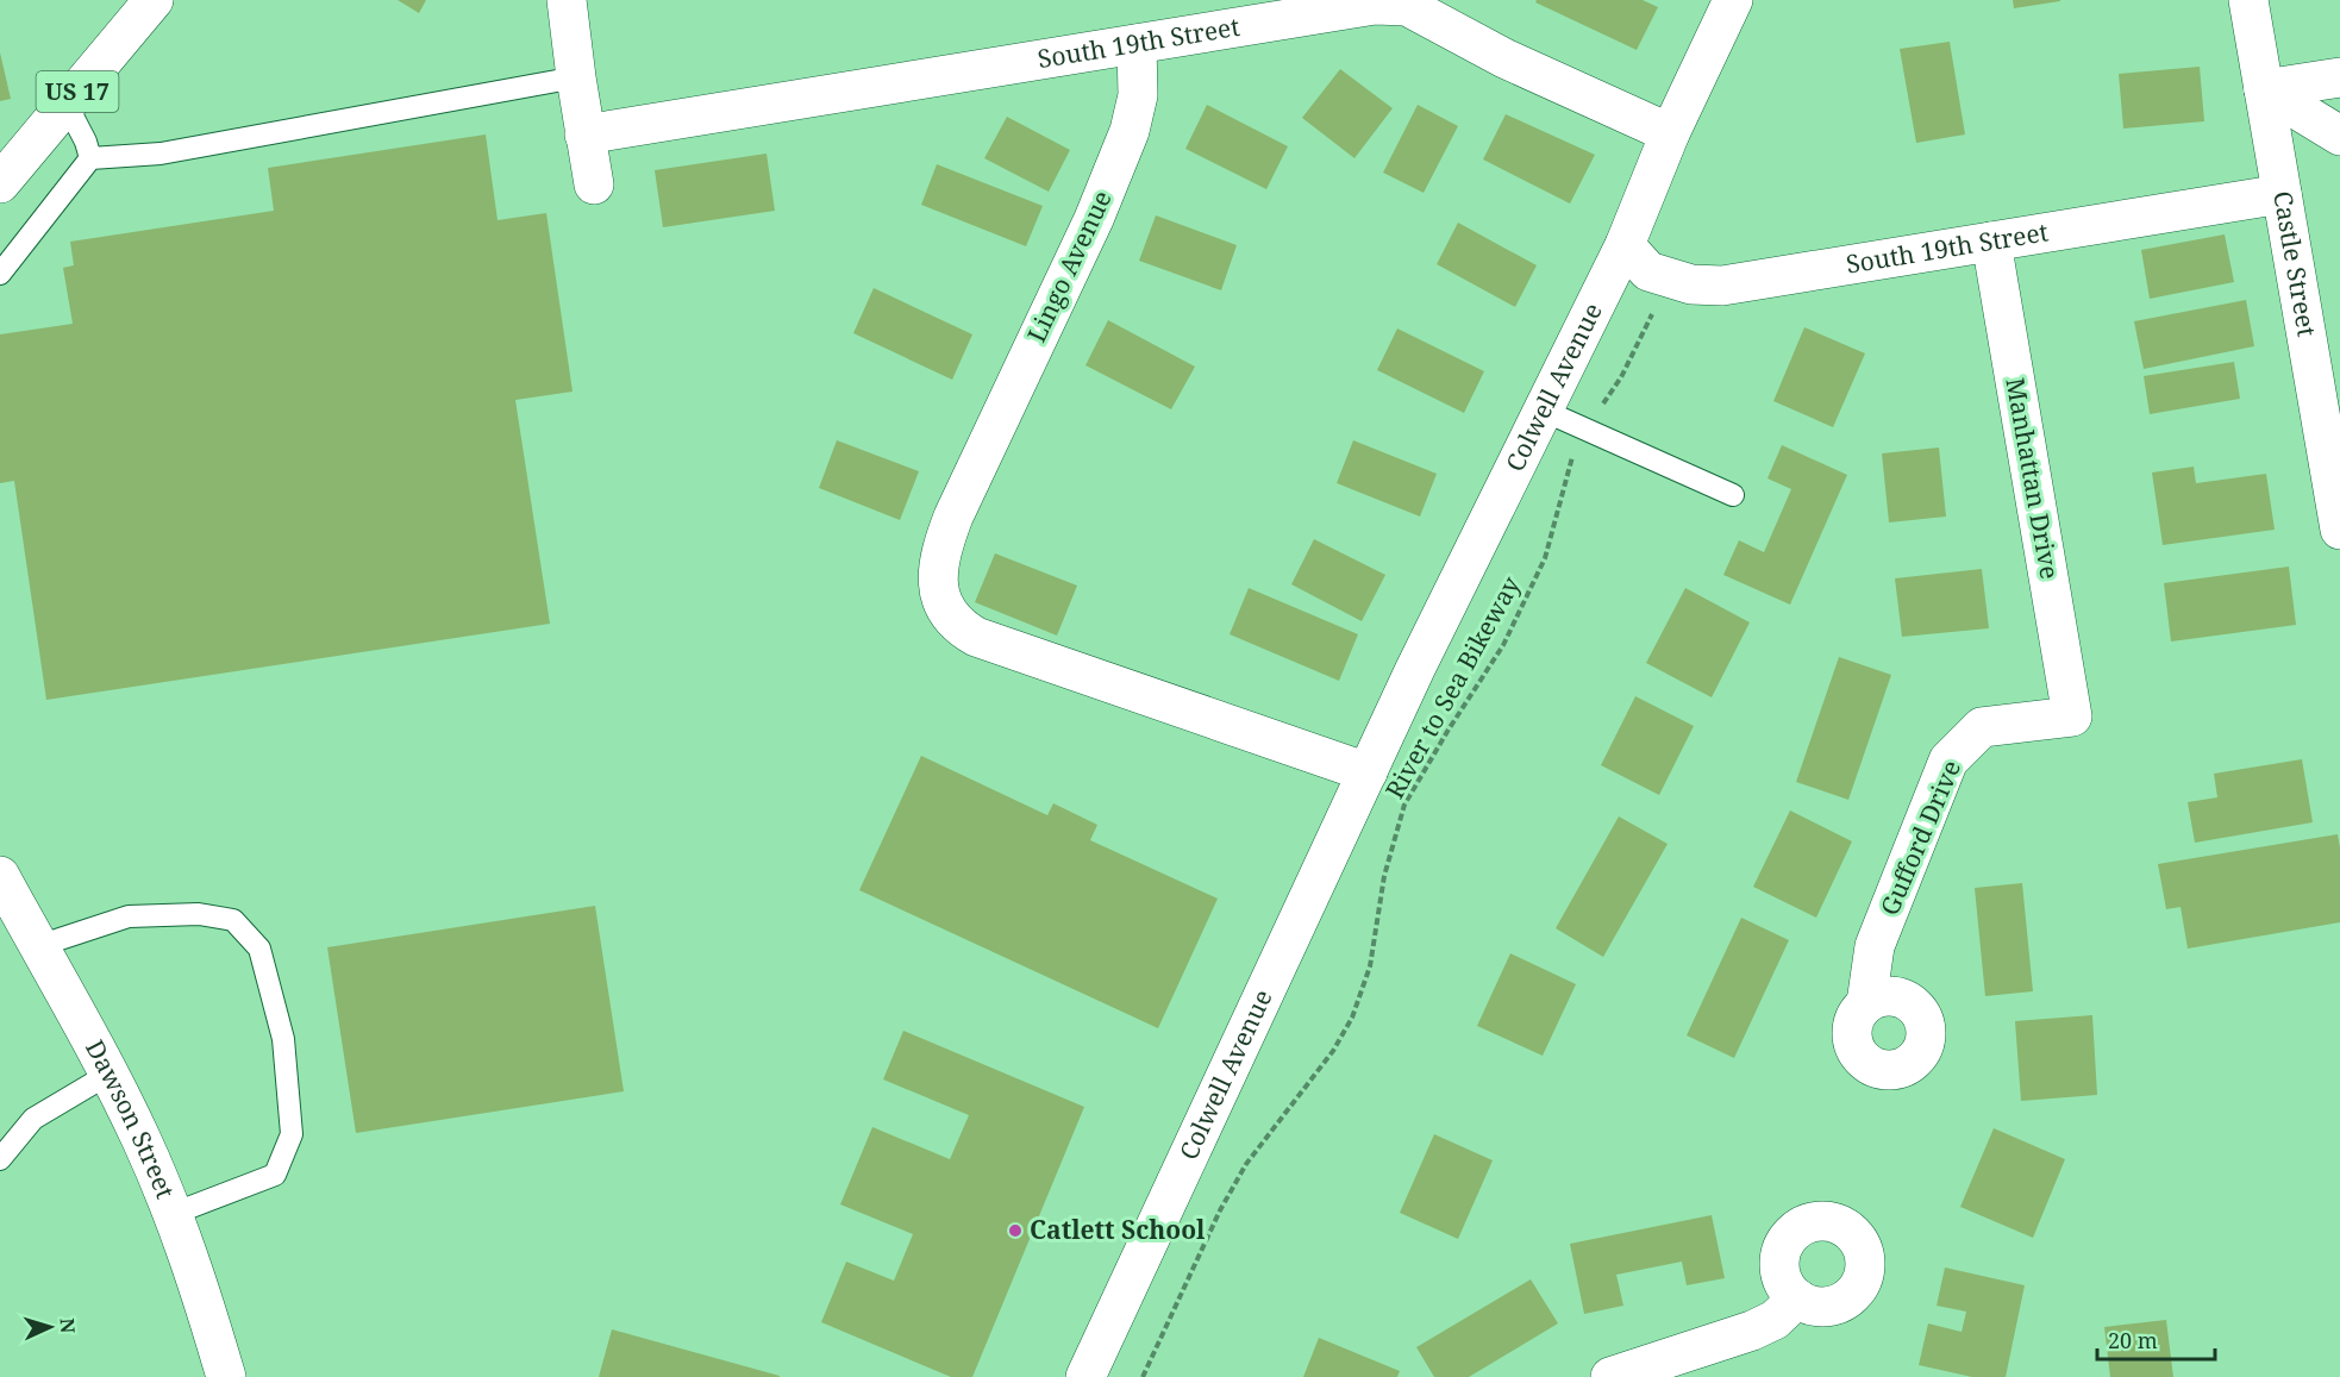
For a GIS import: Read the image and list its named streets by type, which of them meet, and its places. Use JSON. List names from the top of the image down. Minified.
{"streets":{"street":["South 19th Street","US 17","Castle Street","Lingo Avenue","Colwell Avenue","Manhattan Drive","Gufford Drive","Dawson Street"],"path":["River to Sea Bikeway"]},"crossings":[["South 19th Street","Castle Street"],["South 19th Street","Lingo Avenue"],["South 19th Street","Colwell Avenue"],["South 19th Street","Manhattan Drive"],["Lingo Avenue","Colwell Avenue"],["Manhattan Drive","Gufford Drive"]],"places":["Catlett School"],"scale_bar":"20 m","north":"right"}
